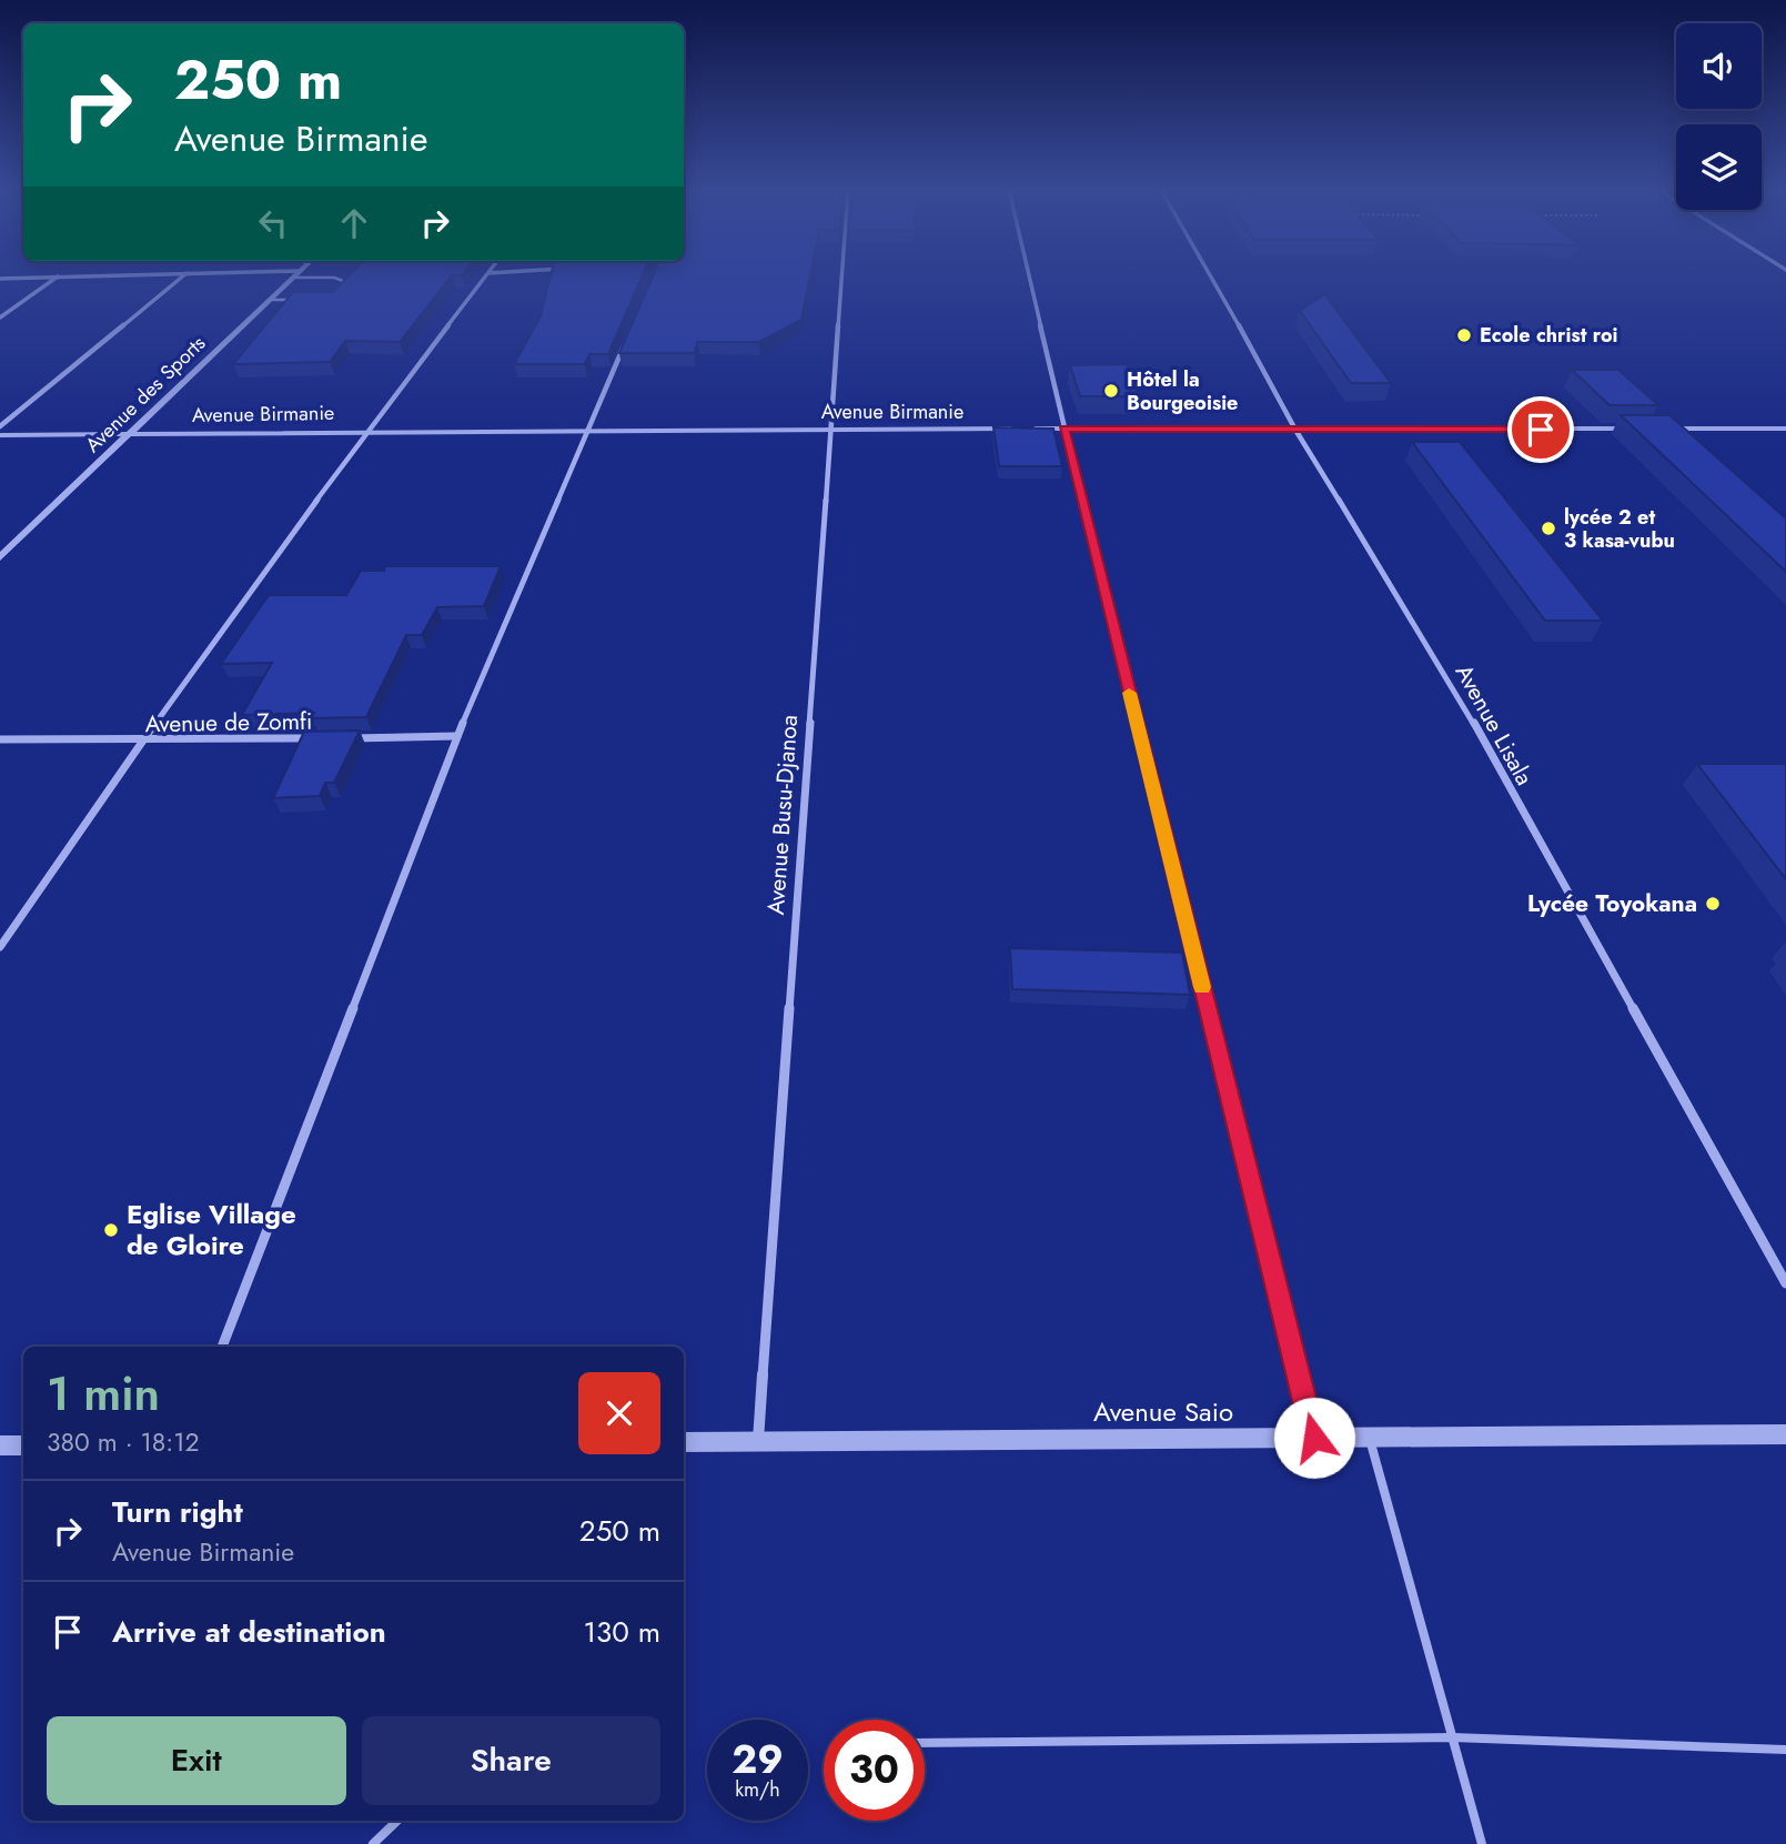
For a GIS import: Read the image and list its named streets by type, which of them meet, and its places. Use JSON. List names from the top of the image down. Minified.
{"streets":{"street":["Avenue des Sports","Avenue Birmanie","Avenue de Zomfi","Avenue Lisala","Avenue Busu-Djanoa","Avenue Saio"]},"crossings":[["Avenue des Sports","Avenue Birmanie"],["Avenue Birmanie","Avenue Lisala"],["Avenue Birmanie","Avenue Busu-Djanoa"],["Avenue Busu-Djanoa","Avenue Saio"]],"places":["Ecole christ roi","Hôtel la Bourgeoisie","lycée 2 et 3 kasa-vubu","Lycée Toyokana","Eglise Village de Gloire"],"page":{"turn":["250 m","Avenue Birmanie"],"heading":["1 min","380 m · 18:12"],"list":[{"name":"Turn right","note":"Avenue Birmanie","value":"250 m"},{"name":"Arrive at destination","value":"130 m"}],"buttons":["Exit","Share"],"speed":"29 km/h","limit":"30"}}
